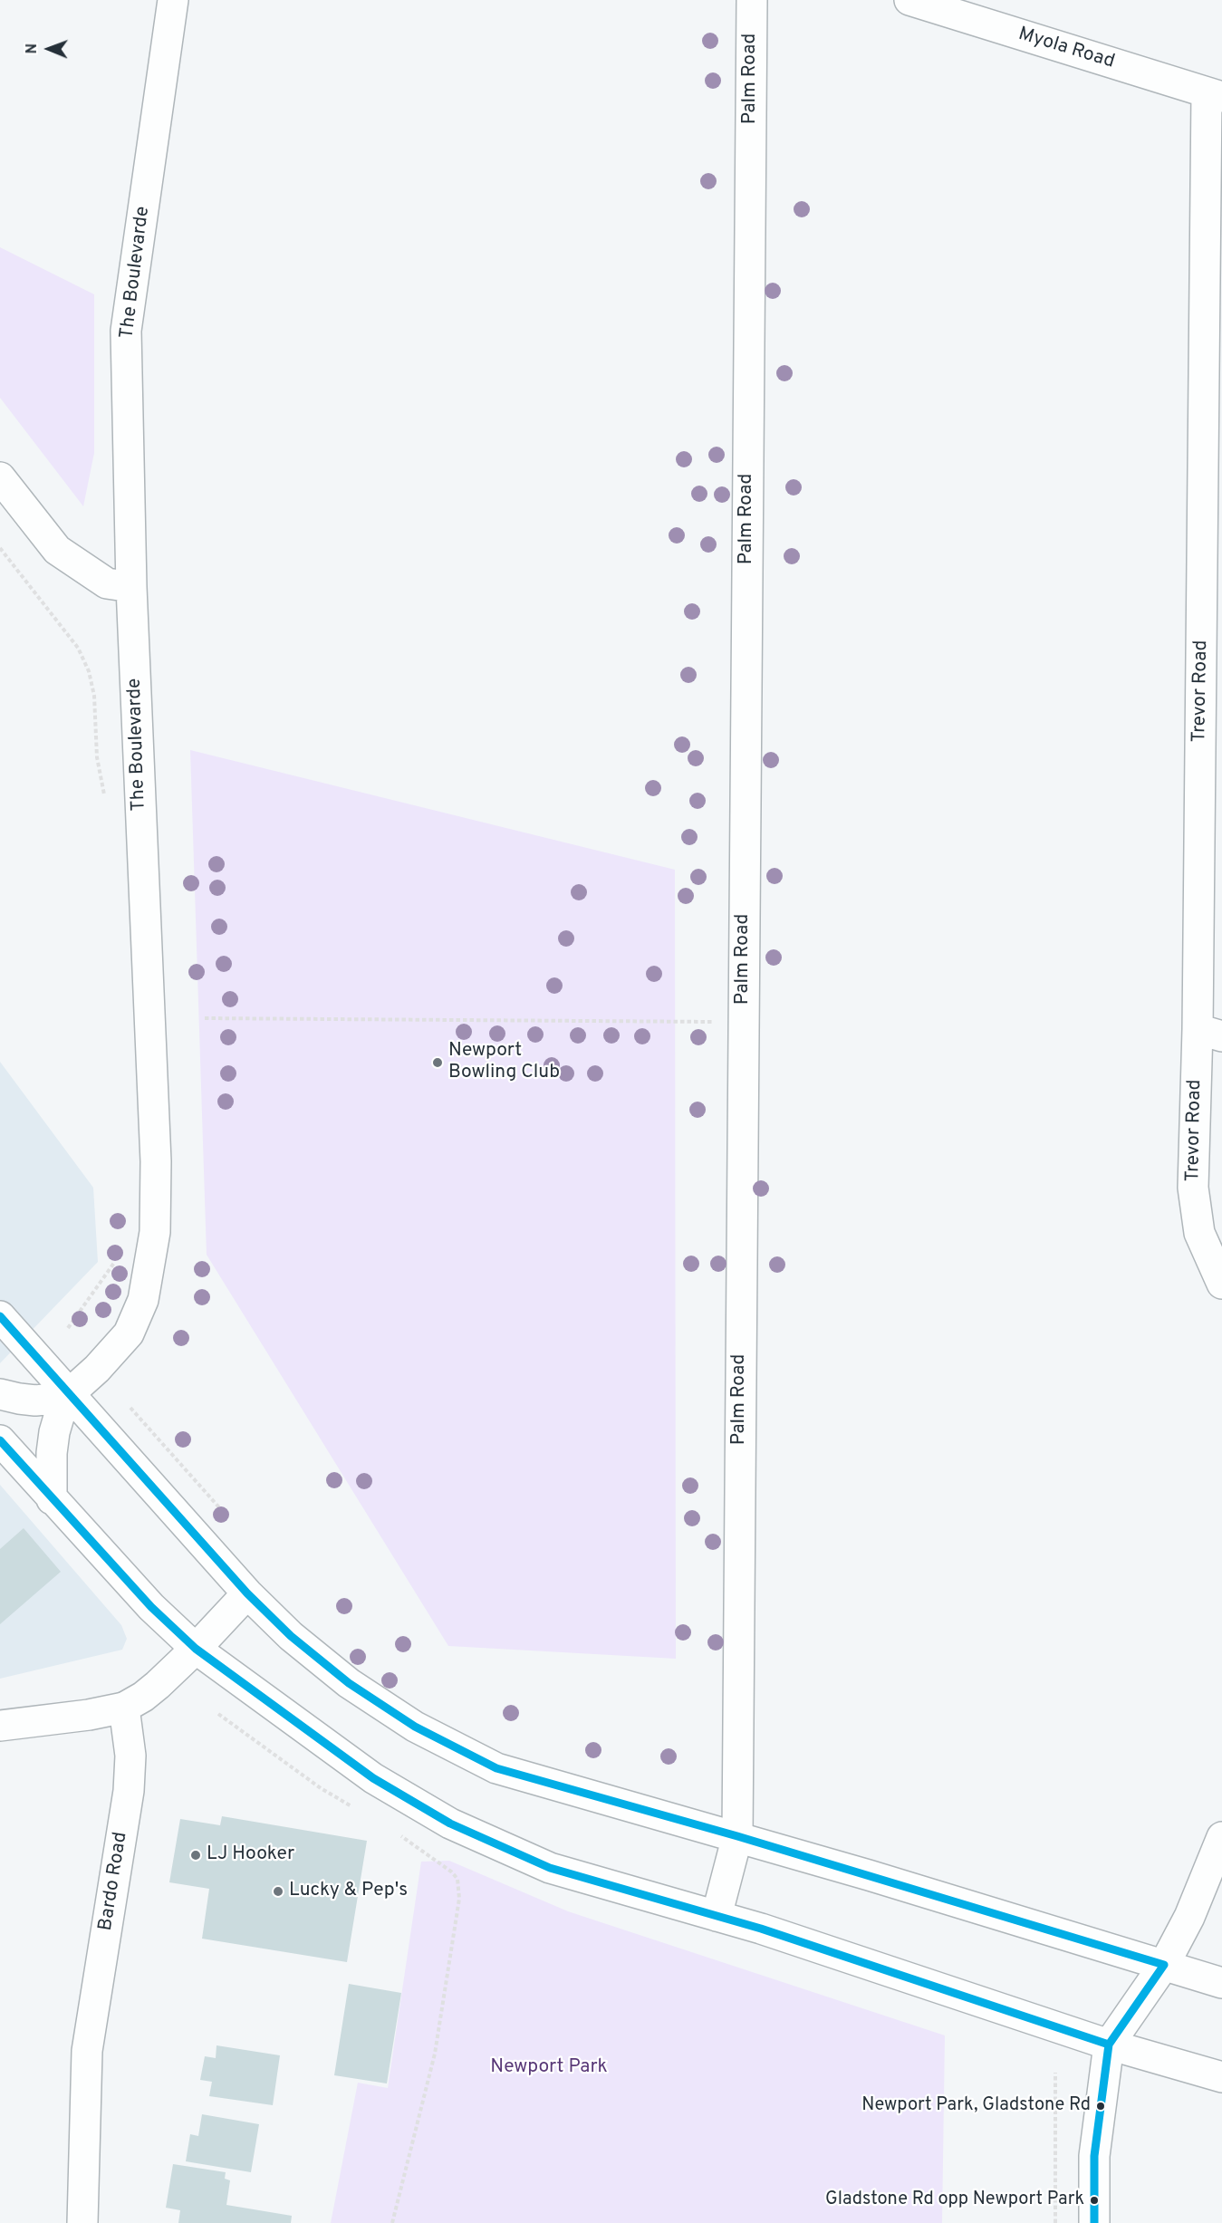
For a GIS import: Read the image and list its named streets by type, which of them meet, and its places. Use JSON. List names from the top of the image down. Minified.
{"streets":{"street":["Myola Road","Palm Road","The Boulevarde","Trevor Road","Bardo Road"]},"crossings":[["Myola Road","Trevor Road"]],"parks":["Newport Park"],"places":["Newport Bowling Club","LJ Hooker","Lucky & Pep's","Newport Park, Gladstone Rd","Gladstone Rd opp Newport Park"],"north":"left"}
